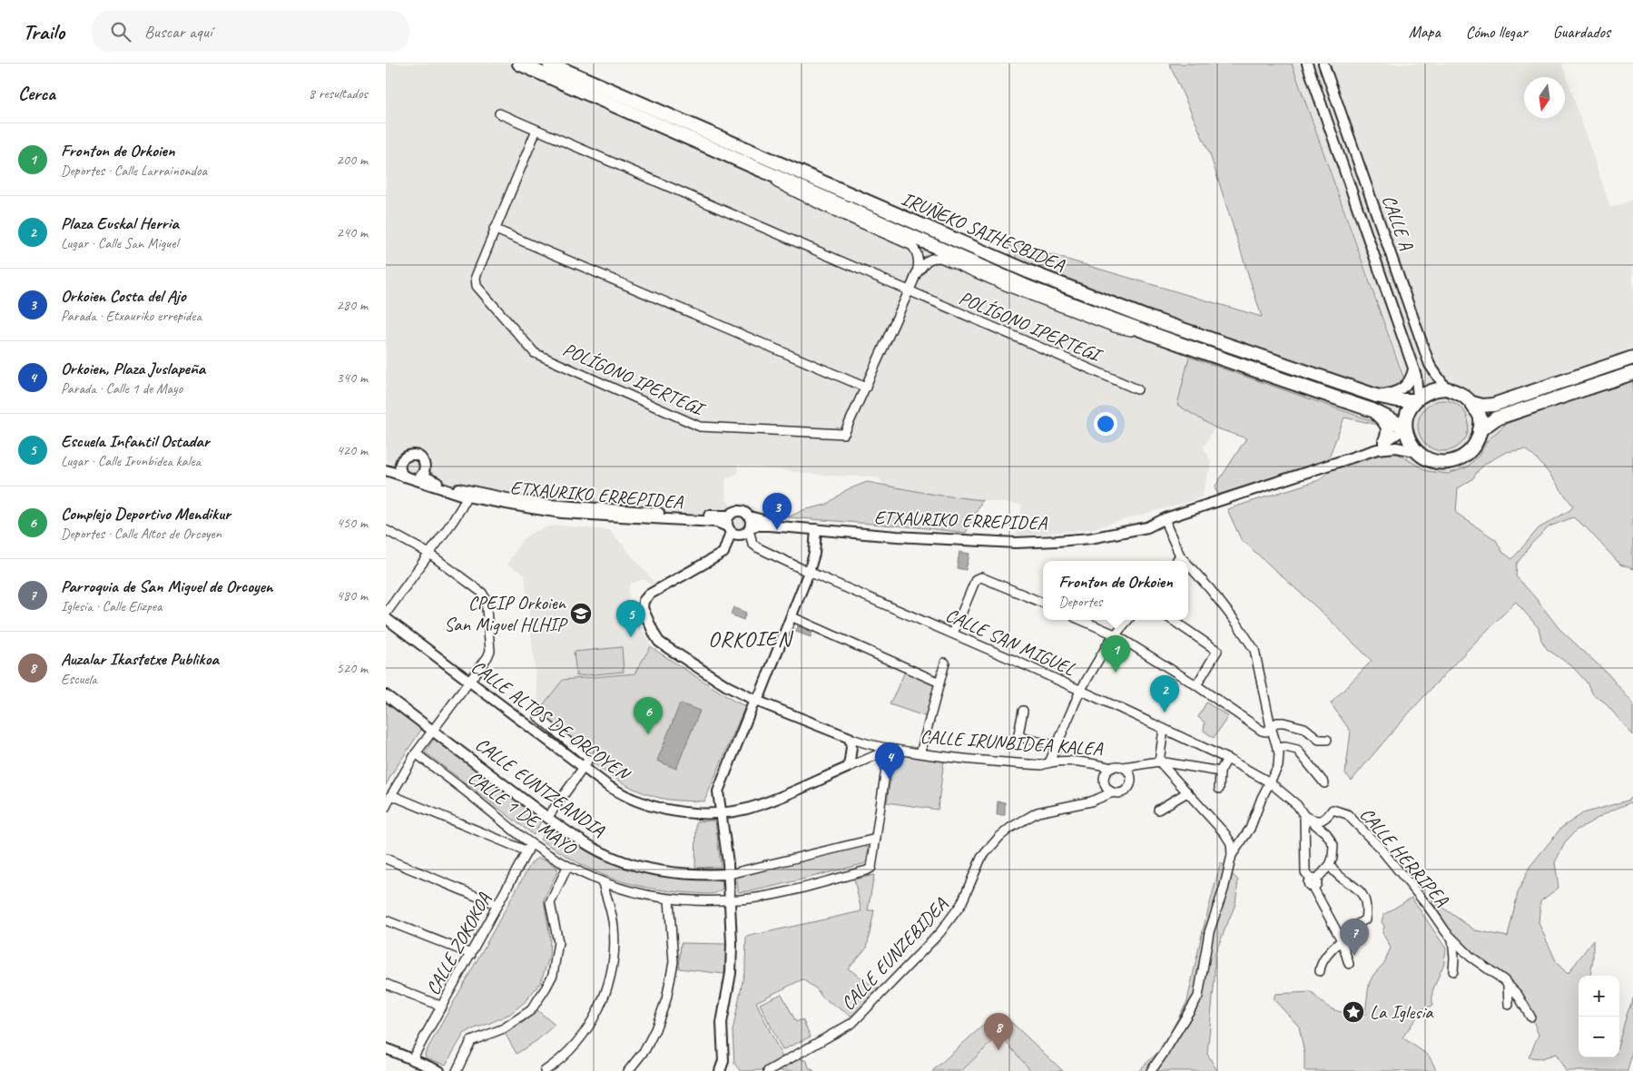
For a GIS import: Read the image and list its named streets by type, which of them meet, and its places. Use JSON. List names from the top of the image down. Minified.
{"streets":{"highway":["IRUÑEKO SAIHESBIDEA"],"street":["CALLE A","POLÍGONO IPERTEGI","ETXAURIKO ERREPIDEA","CALLE SAN MIGUEL","CALLE ALTOS DE ORCOYEN","CALLE IRUNBIDEA KALEA","CALLE EUNTZEANDIA","CALLE 1 DE MAYO","CALLE HERRIPEA","CALLE ZOKOKOA","CALLE EUNZEBIDEA"]},"crossings":[["CALLE A","IRUÑEKO SAIHESBIDEA"],["CALLE A","ETXAURIKO ERREPIDEA"],["IRUÑEKO SAIHESBIDEA","POLÍGONO IPERTEGI"],["IRUÑEKO SAIHESBIDEA","ETXAURIKO ERREPIDEA"],["ETXAURIKO ERREPIDEA","CALLE SAN MIGUEL"],["ETXAURIKO ERREPIDEA","CALLE IRUNBIDEA KALEA"],["CALLE SAN MIGUEL","CALLE IRUNBIDEA KALEA"],["CALLE SAN MIGUEL","CALLE HERRIPEA"],["CALLE ALTOS DE ORCOYEN","CALLE IRUNBIDEA KALEA"],["CALLE ALTOS DE ORCOYEN","CALLE 1 DE MAYO"],["CALLE IRUNBIDEA KALEA","CALLE 1 DE MAYO"],["CALLE IRUNBIDEA KALEA","CALLE EUNZEBIDEA"],["CALLE EUNTZEANDIA","CALLE 1 DE MAYO"],["CALLE 1 DE MAYO","CALLE ZOKOKOA"]],"districts":["ORKOIEN"],"places":{"school or university":["CPEIP Orkoien San Miguel HLHIP"],"place":["La Iglesia"]},"north":"bottom","page":{"header":"Trailo","search":"Buscar aquí","nav":["Mapa","Cómo llegar","Guardados"],"heading":["Cerca","8 resultados"],"list":[{"mark":"1","name":"Fronton de Orkoien","note":"Deportes · Calle Larrainondoa","value":"200 m"},{"mark":"2","name":"Plaza Euskal Herria","note":"Lugar · Calle San Miguel","value":"240 m"},{"mark":"3","name":"Orkoien Costa del Ajo","note":"Parada · Etxauriko errepidea","value":"280 m"},{"mark":"4","name":"Orkoien, Plaza Juslapeña","note":"Parada · Calle 1 de Mayo","value":"340 m"},{"mark":"5","name":"Escuela Infantil Ostadar","note":"Lugar · Calle Irunbidea kalea","value":"420 m"},{"mark":"6","name":"Complejo Deportivo Mendikur","note":"Deportes · Calle Altos de Orcoyen","value":"450 m"},{"mark":"7","name":"Parroquia de San Miguel de Orcoyen","note":"Iglesia · Calle Elizpea","value":"480 m"},{"mark":"8","name":"Auzalar Ikastetxe Publikoa","note":"Escuela","value":"520 m"}],"pins":["3","5","1","2","6","4","7","8"],"popup":["Fronton de Orkoien","Deportes"],"map_buttons":["+","−"]}}
